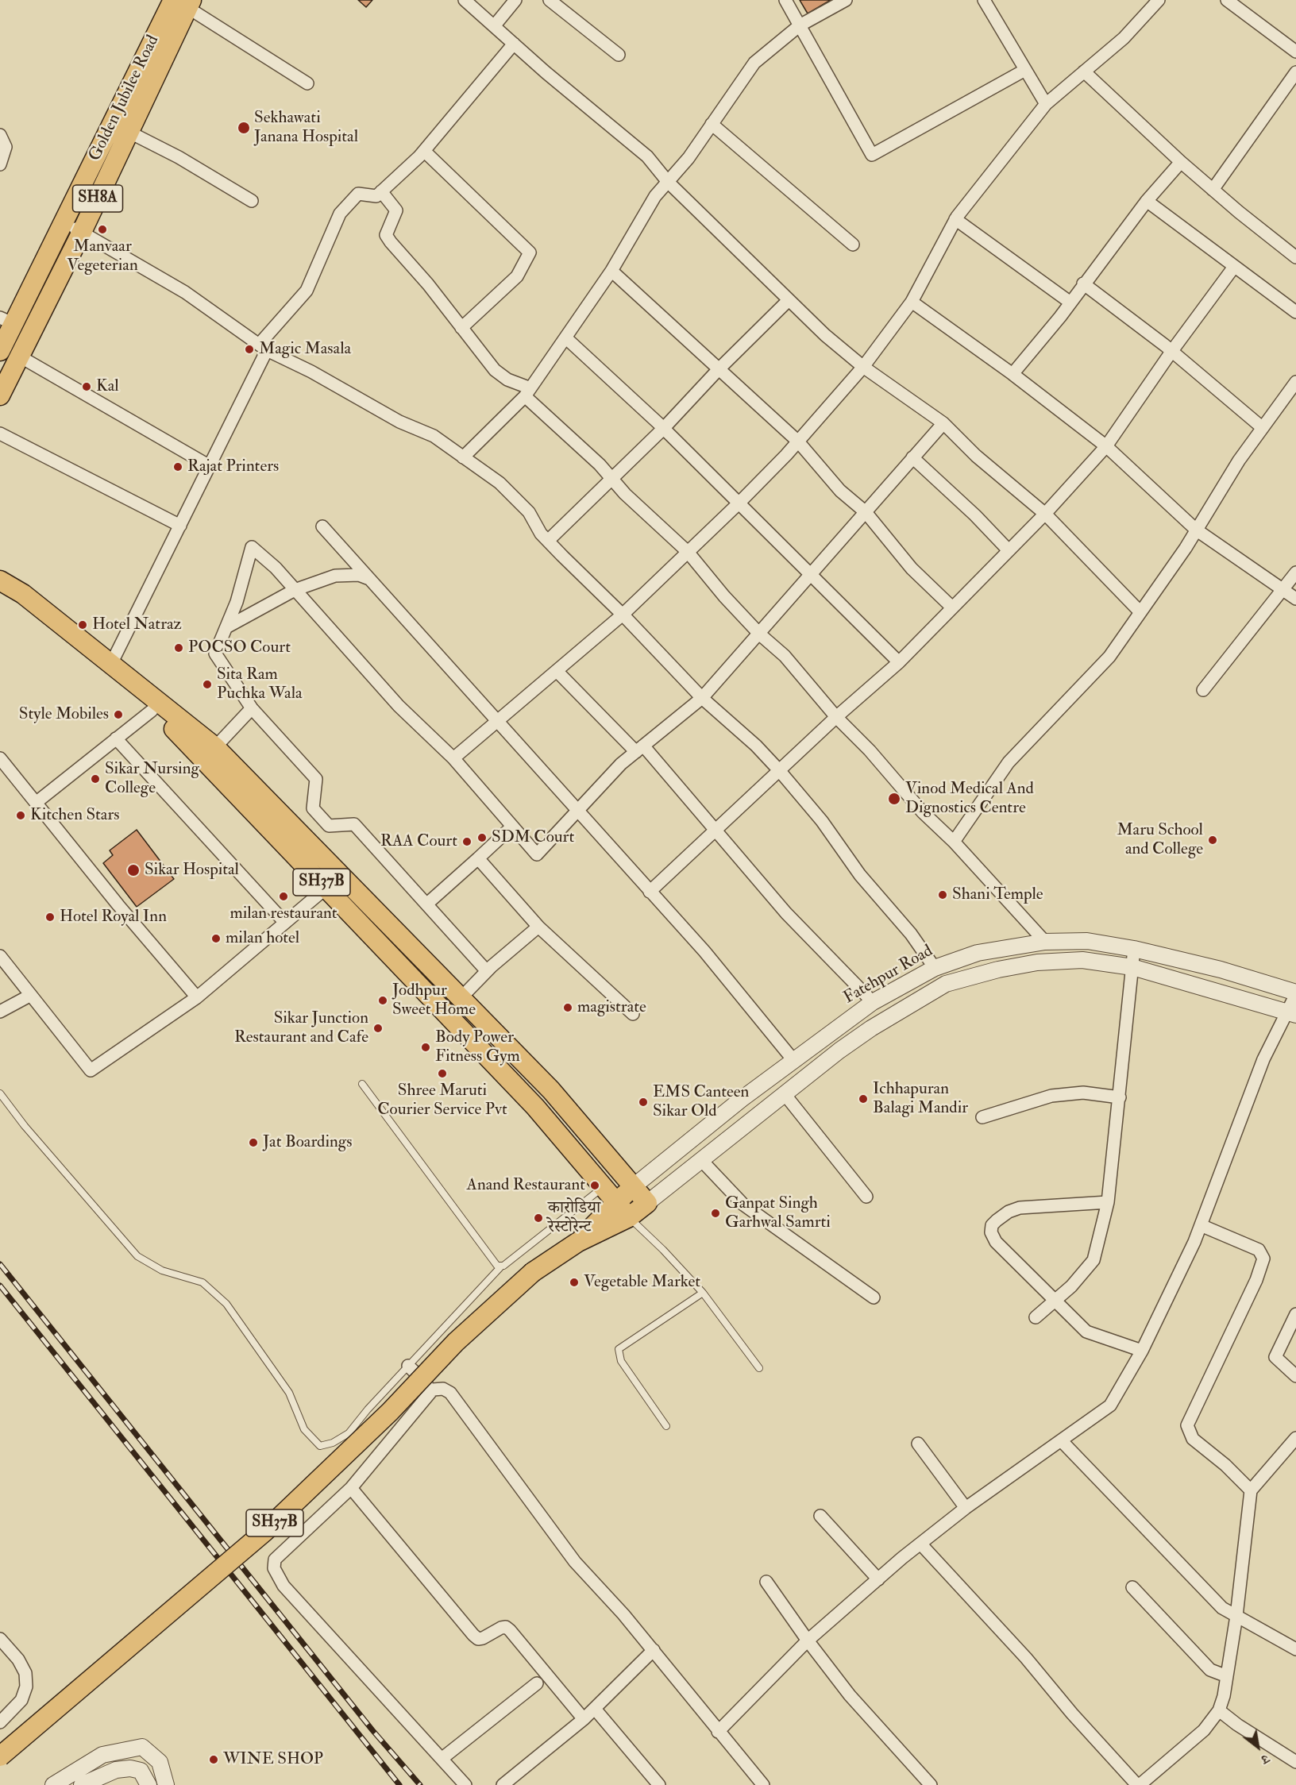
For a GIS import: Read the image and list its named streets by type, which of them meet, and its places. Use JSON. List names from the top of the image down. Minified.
{"streets":{"main road":["Golden Jubilee Road","SH8A","SH37B"],"street":["Fatehpur Road"]},"crossings":[["Golden Jubilee Road","SH8A"],["SH37B","Fatehpur Road"]],"places":["Sekhawati Janana Hospital","Manvaar Vegeterian","Magic Masala","Kal","Rajat Printers","Hotel Natraz","POCSO Court","Sita Ram Puchka Wala","Style Mobiles","Sikar Nursing College","Vinod Medical And Dignostics Centre","Kitchen Stars","SDM Court","Maru School and College","RAA Court","Sikar Hospital","Shani Temple","milan restaurant","Hotel Royal Inn","milan hotel","Jodhpur Sweet Home","magistrate","Sikar Junction Restaurant and Cafe","Body Power Fitness Gym","Shree Maruti Courier Service Pvt","Ichhapuran Balagi Mandir","EMS Canteen Sikar Old","Jat Boardings","Anand Restaurant","Ganpat Singh Garhwal Samrti","कारोडिया रेस्टोरेन्ट","Vegetable Market","WINE SHOP"],"north":"bottom right"}
